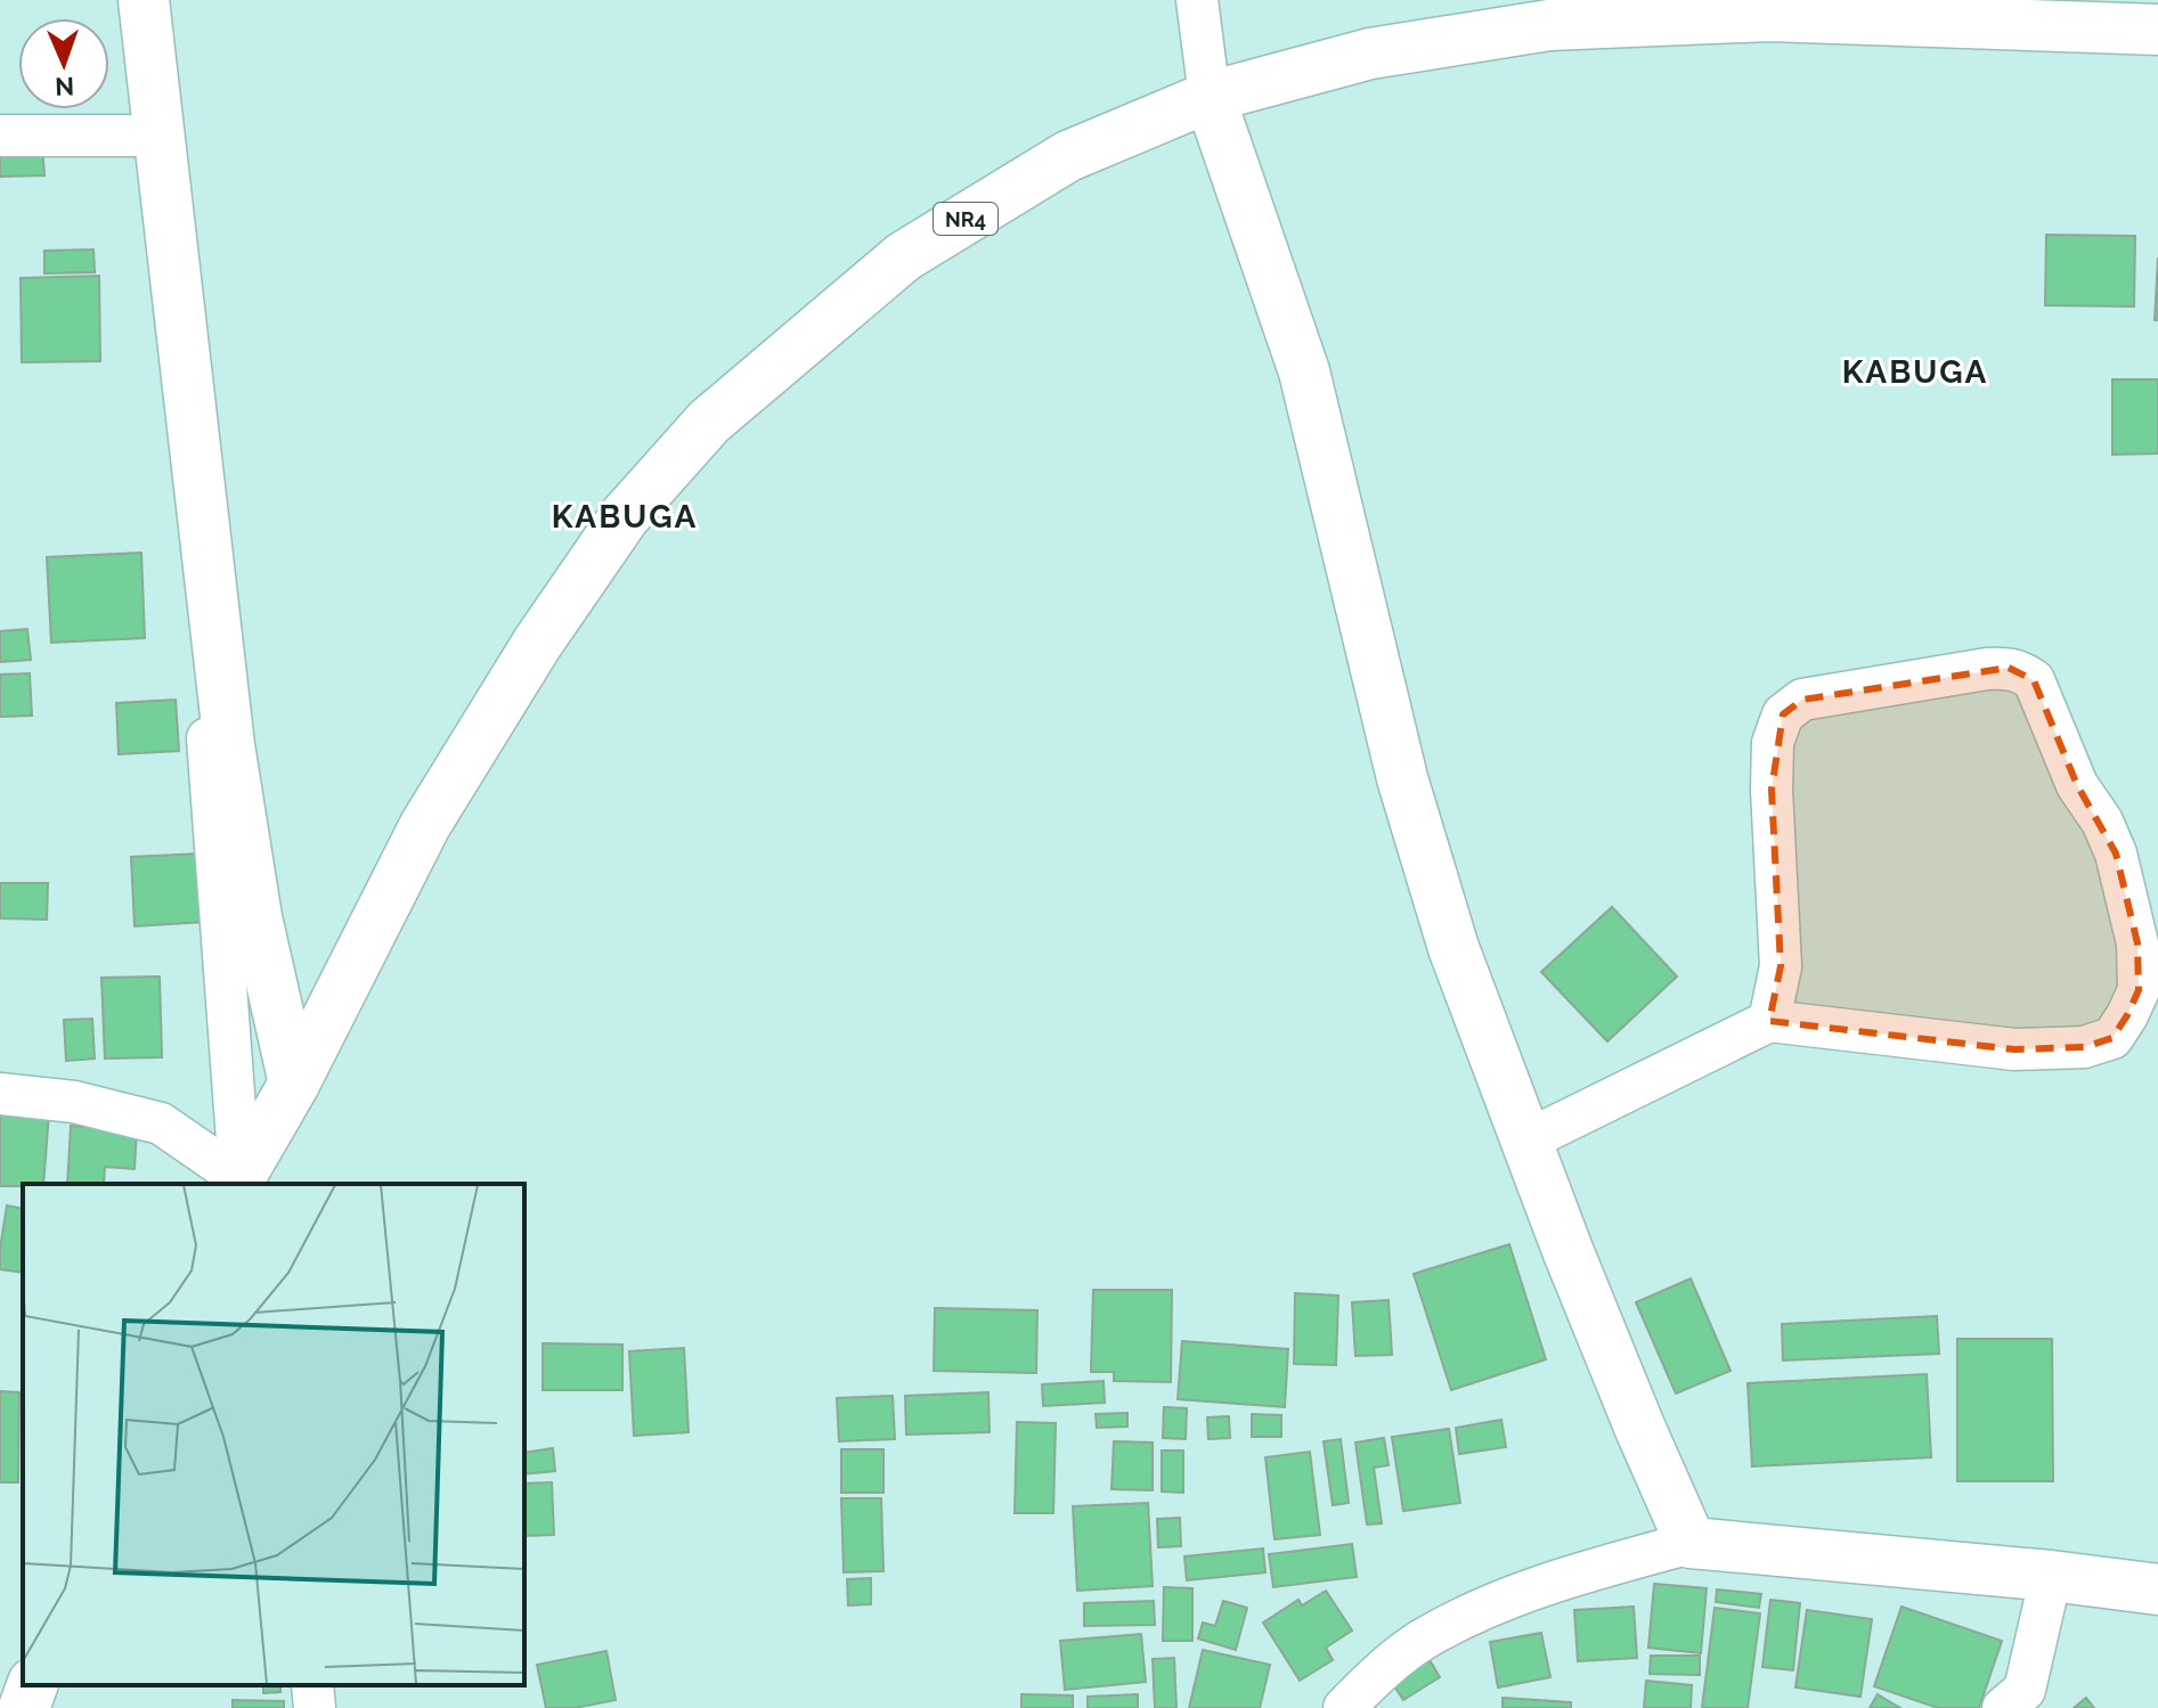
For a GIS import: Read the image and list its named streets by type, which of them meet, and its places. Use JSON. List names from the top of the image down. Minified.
{"streets":{"main road":["NR4"]},"districts":["KABUGA","KABUGA"],"north":"bottom"}
